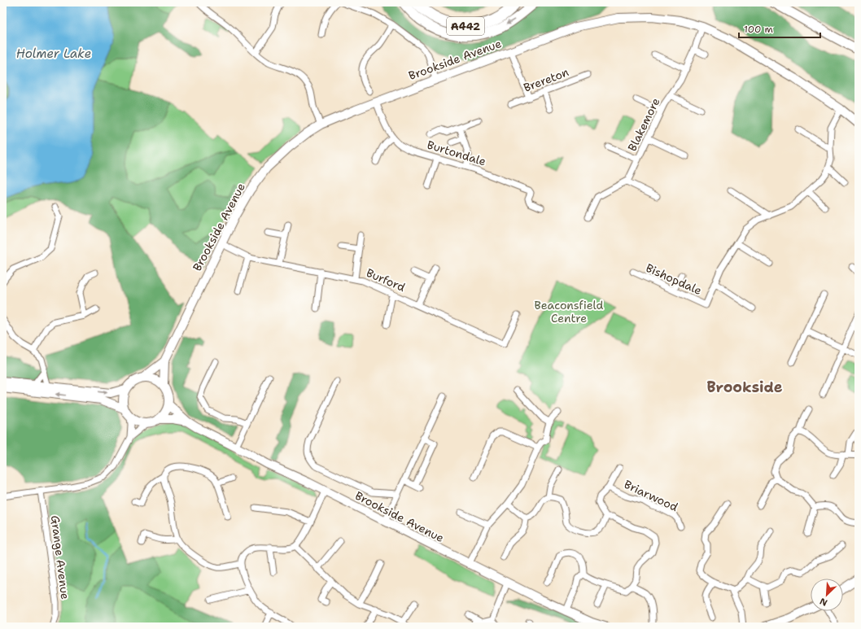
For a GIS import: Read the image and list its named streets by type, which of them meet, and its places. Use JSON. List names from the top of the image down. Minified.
{"streets":{"highway":["A442"],"street":["Brookside Avenue","Brereton","Blakemore","Burtondale","Bishopdale","Burford","Briarwood","Grange Avenue"]},"crossings":[["Brookside Avenue","Blakemore"],["Brookside Avenue","Burtondale"],["Brookside Avenue","Burford"]],"districts":["Brookside"],"water":["Holmer Lake"],"parks":["Beaconsfield Centre"],"scale_bar":"100 m","north":"bottom left"}
